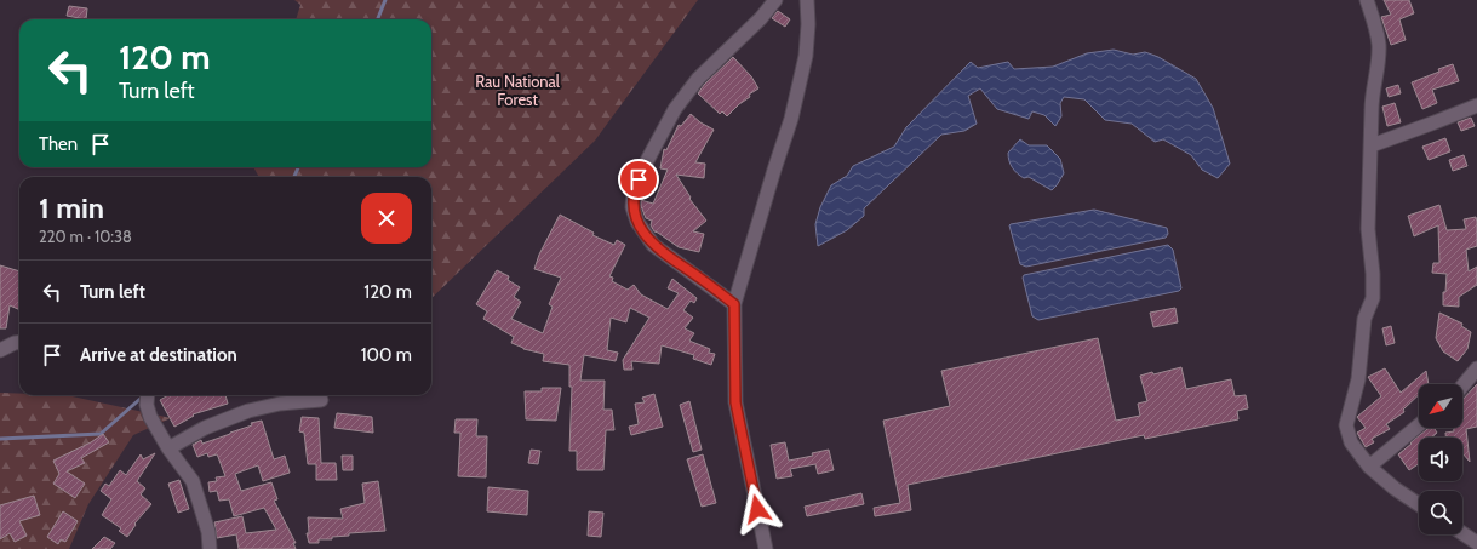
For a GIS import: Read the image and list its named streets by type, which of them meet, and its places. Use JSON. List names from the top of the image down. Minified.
{"parks":["Rau National Forest"],"north":"bottom left","page":{"turn":["120 m","Turn left"],"then":"Then","heading":["1 min","220 m · 10:38"],"list":[{"name":"Turn left","value":"120 m"},{"name":"Arrive at destination","value":"100 m"}]}}
